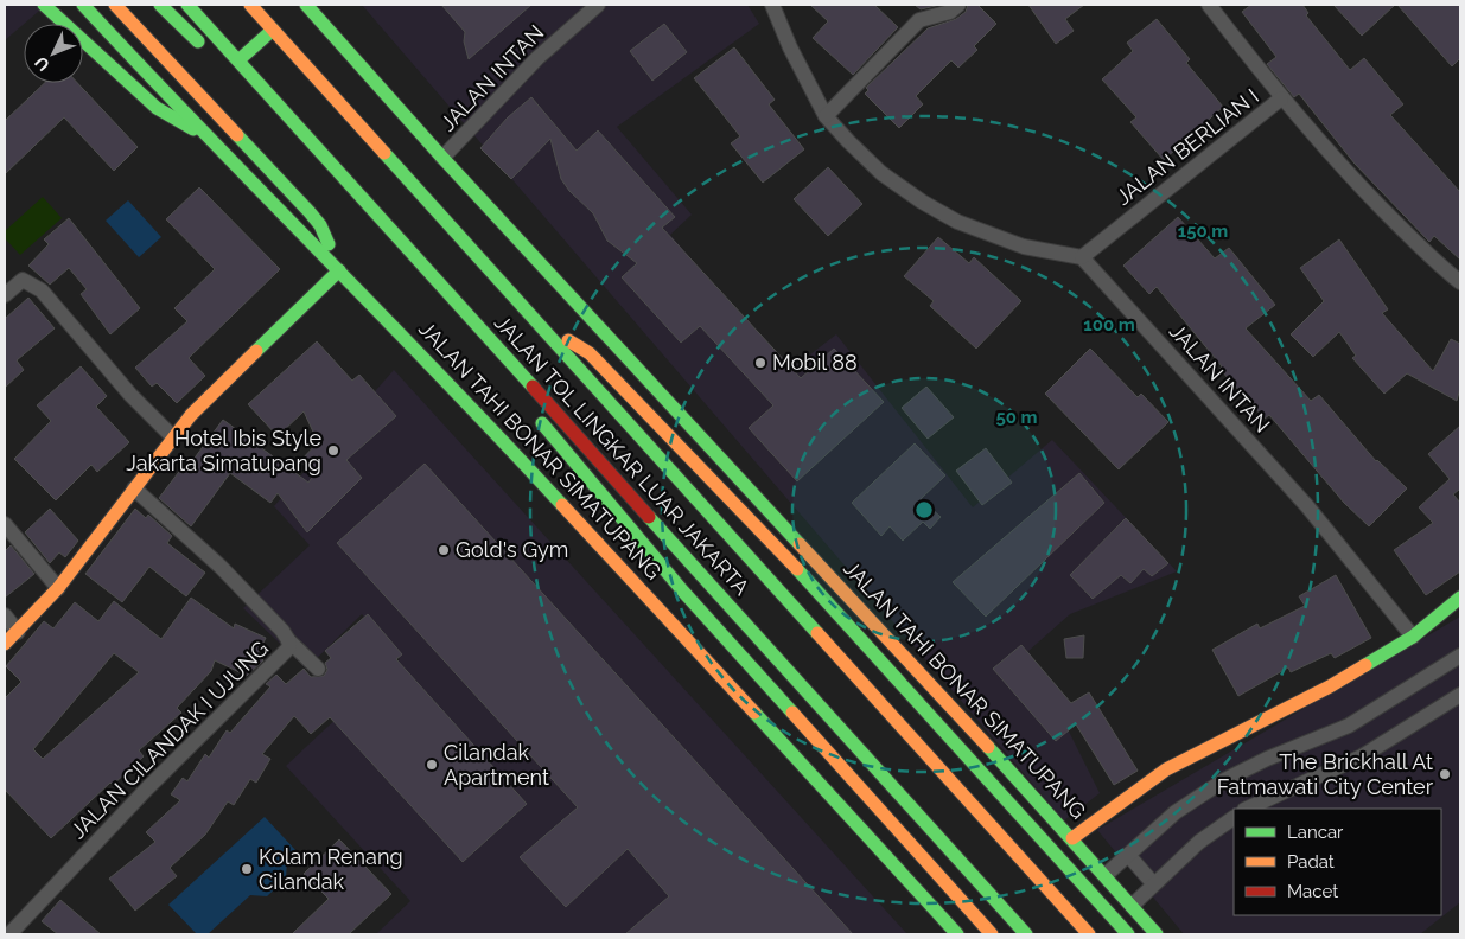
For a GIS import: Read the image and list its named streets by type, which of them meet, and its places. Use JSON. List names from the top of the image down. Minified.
{"streets":{"main road":["JALAN TAHI BONAR SIMATUPANG","JALAN TOL LINGKAR LUAR JAKARTA"],"street":["JALAN INTAN","JALAN BERLIAN I","JALAN CILANDAK I UJUNG"]},"crossings":[["JALAN INTAN","JALAN BERLIAN I"],["JALAN INTAN","JALAN TAHI BONAR SIMATUPANG"]],"places":["Mobil 88","Hotel Ibis Style Jakarta Simatupang","Gold's Gym","Cilandak Apartment","The Brickhall At Fatmawati City Center","Kolam Renang Cilandak"],"legend":["Lancar","Padat","Macet"],"north":"bottom left","rings":["150 m","100 m","50 m"]}
